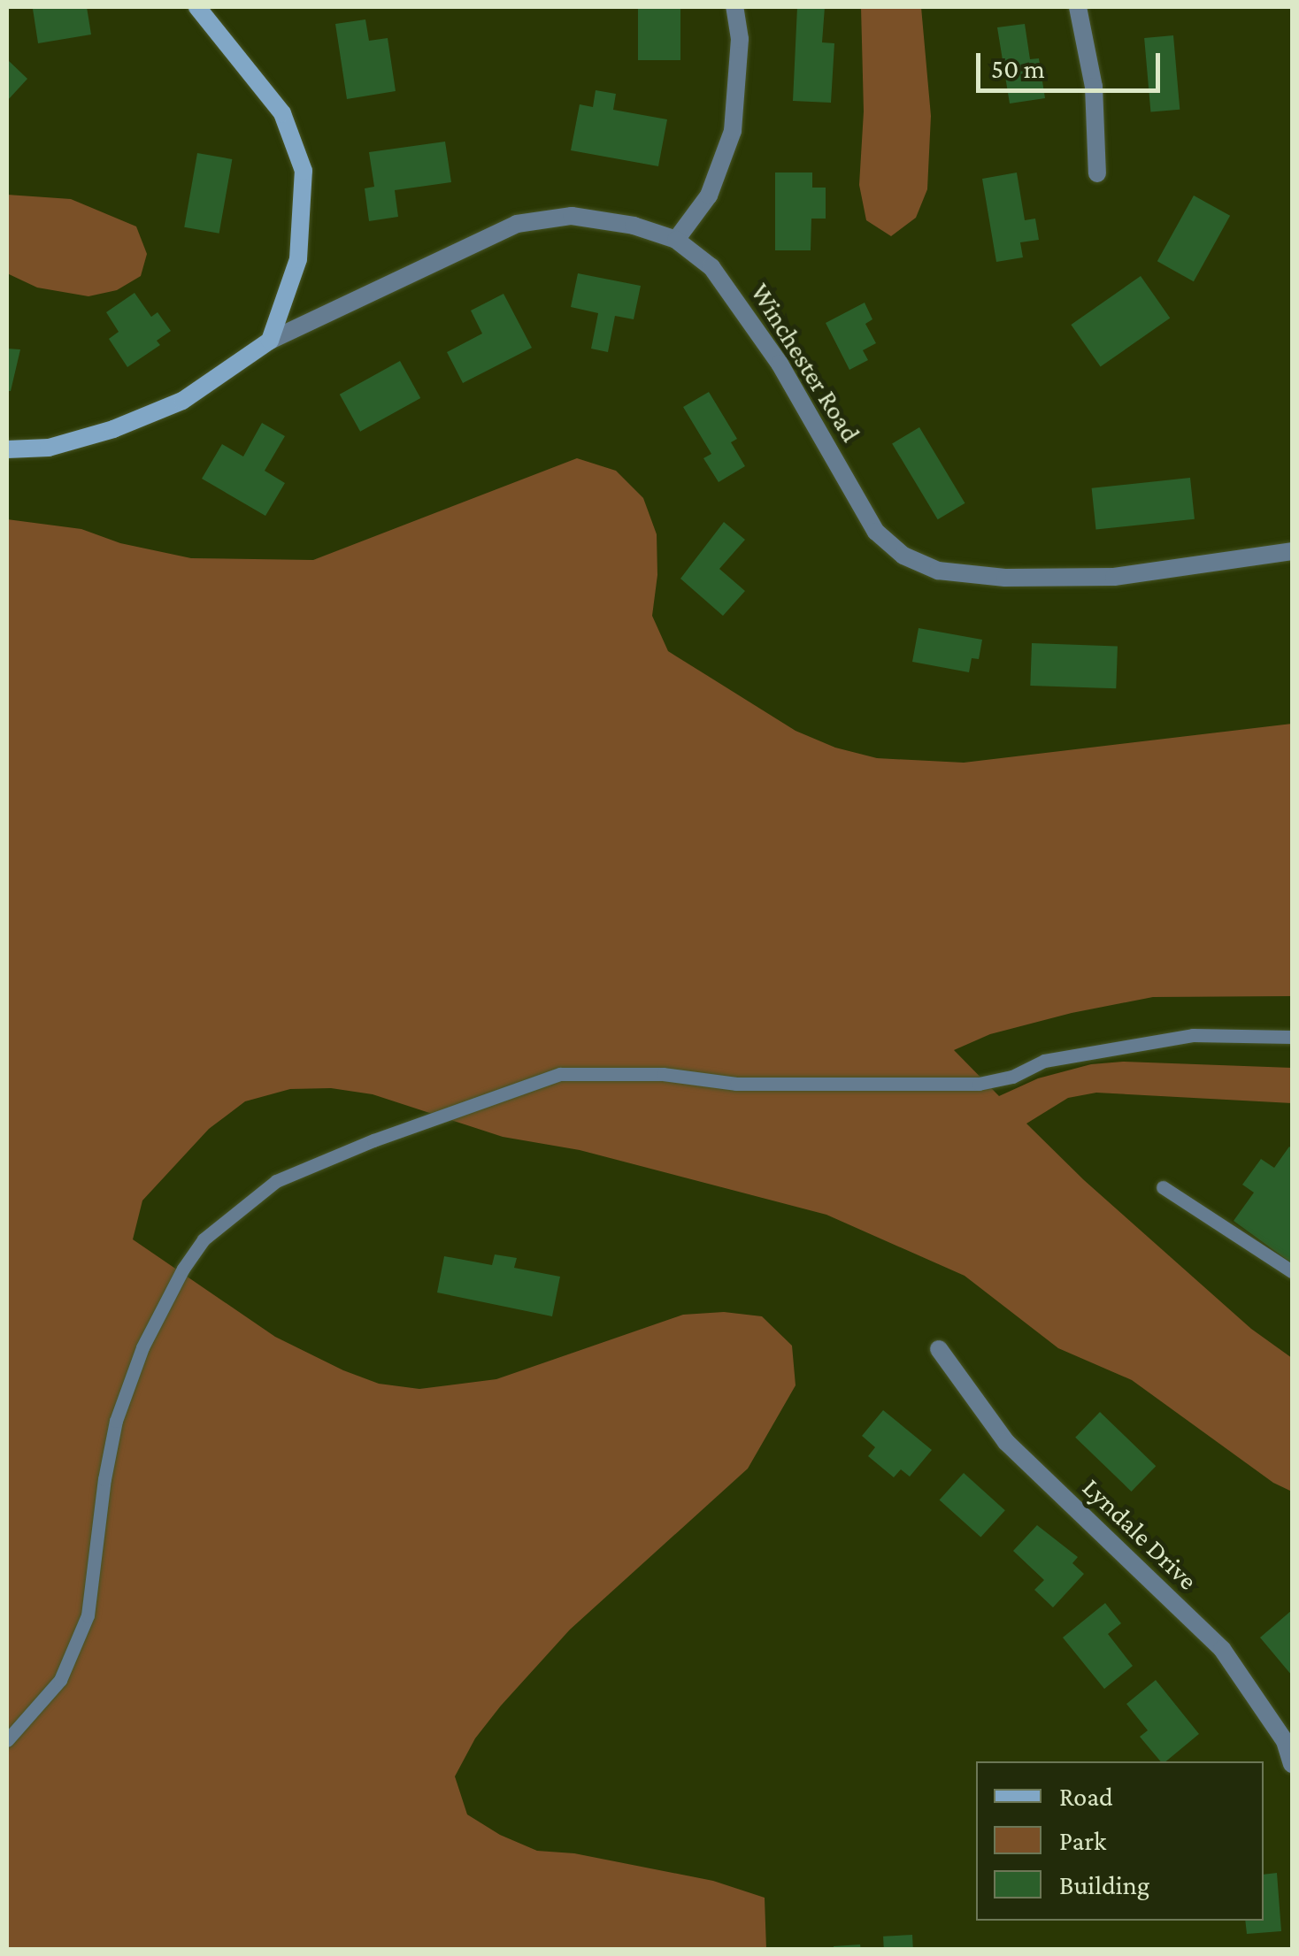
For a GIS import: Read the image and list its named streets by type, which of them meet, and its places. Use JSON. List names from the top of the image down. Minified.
{"streets":{"street":["Winchester Road","Lyndale Drive"]},"legend":["Road","Park","Building"],"scale_bar":"50 m"}
